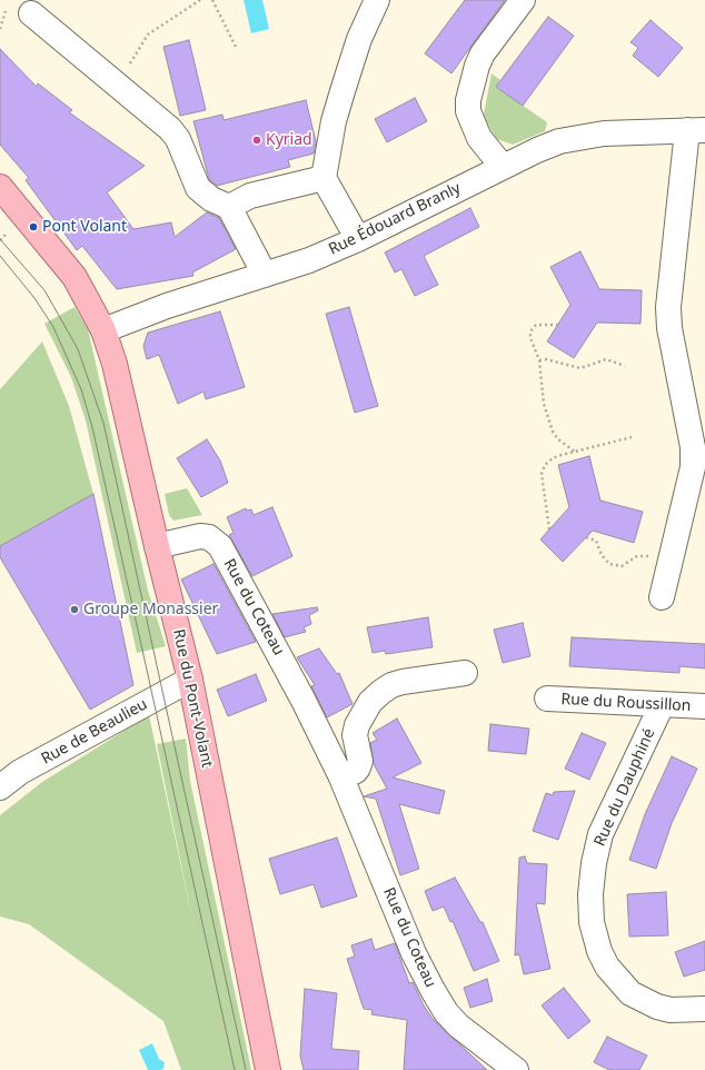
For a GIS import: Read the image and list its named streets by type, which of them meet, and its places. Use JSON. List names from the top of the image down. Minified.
{"streets":{"main road":["Rue du Pont-Volant"],"street":["Rue Édouard Branly","Rue du Coteau","Rue du Roussillon","Rue de Beaulieu","Rue du Dauphiné"]},"crossings":[["Rue Édouard Branly","Rue du Pont-Volant"],["Rue du Coteau","Rue du Pont-Volant"],["Rue du Pont-Volant","Rue de Beaulieu"],["Rue du Roussillon","Rue du Dauphiné"]],"places":["Kyriad","Pont Volant","Groupe Monassier"]}
